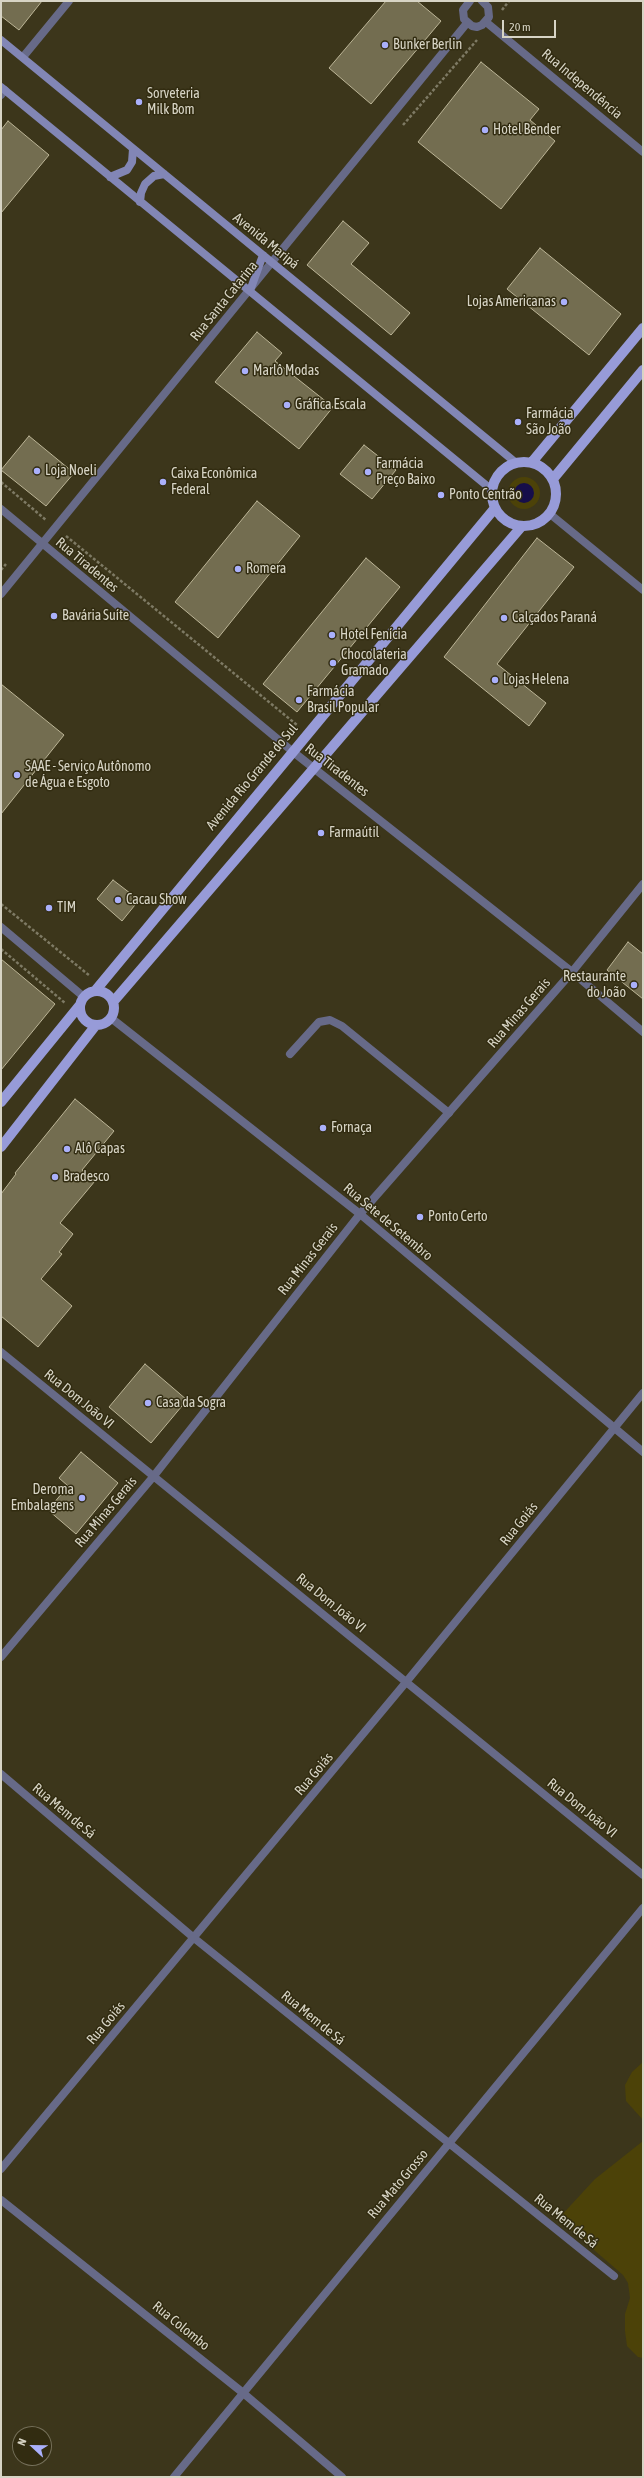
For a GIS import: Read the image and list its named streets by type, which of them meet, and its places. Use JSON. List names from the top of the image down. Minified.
{"streets":{"main road":["Avenida Maripá","Avenida Rio Grande do Sul"],"street":["Rua Independência","Rua Santa Catarina","Rua Tiradentes","Rua Minas Gerais","Rua Sete de Setembro","Rua Dom João VI","Rua Goiás","Rua Mem de Sá","Rua Mato Grosso","Rua Colombo"]},"crossings":[["Avenida Maripá","Rua Santa Catarina"],["Avenida Maripá","Avenida Rio Grande do Sul"],["Rua Santa Catarina","Rua Tiradentes"],["Rua Tiradentes","Avenida Rio Grande do Sul"],["Rua Tiradentes","Rua Minas Gerais"],["Avenida Rio Grande do Sul","Rua Sete de Setembro"],["Rua Minas Gerais","Rua Sete de Setembro"],["Rua Minas Gerais","Rua Dom João VI"],["Rua Sete de Setembro","Rua Goiás"],["Rua Dom João VI","Rua Goiás"],["Rua Goiás","Rua Mem de Sá"],["Rua Mem de Sá","Rua Mato Grosso"],["Rua Mato Grosso","Rua Colombo"]],"places":["Bunker Berlin","Sorveteria Milk Bom","Hotel Bender","Lojas Americanas","Marlô Modas","Gráfica Escala","Farmácia São João","Loja Noeli","Farmácia Preço Baixo","Caixa Econômica Federal","Ponto Centrão","Romera","Bavária Suíte","Calçados Paraná","Hotel Fenícia","Chocolateria Gramado","Lojas Helena","Farmácia Brasil Popular","SAAE - Serviço Autônomo de Água e Esgoto","Farmaútil","Cacau Show","TIM","Restaurante do João","Fornaça","Alô Capas","Bradesco","Ponto Certo","Casa da Sogra","Deroma Embalagens"],"scale_bar":"20 m","north":"left"}
